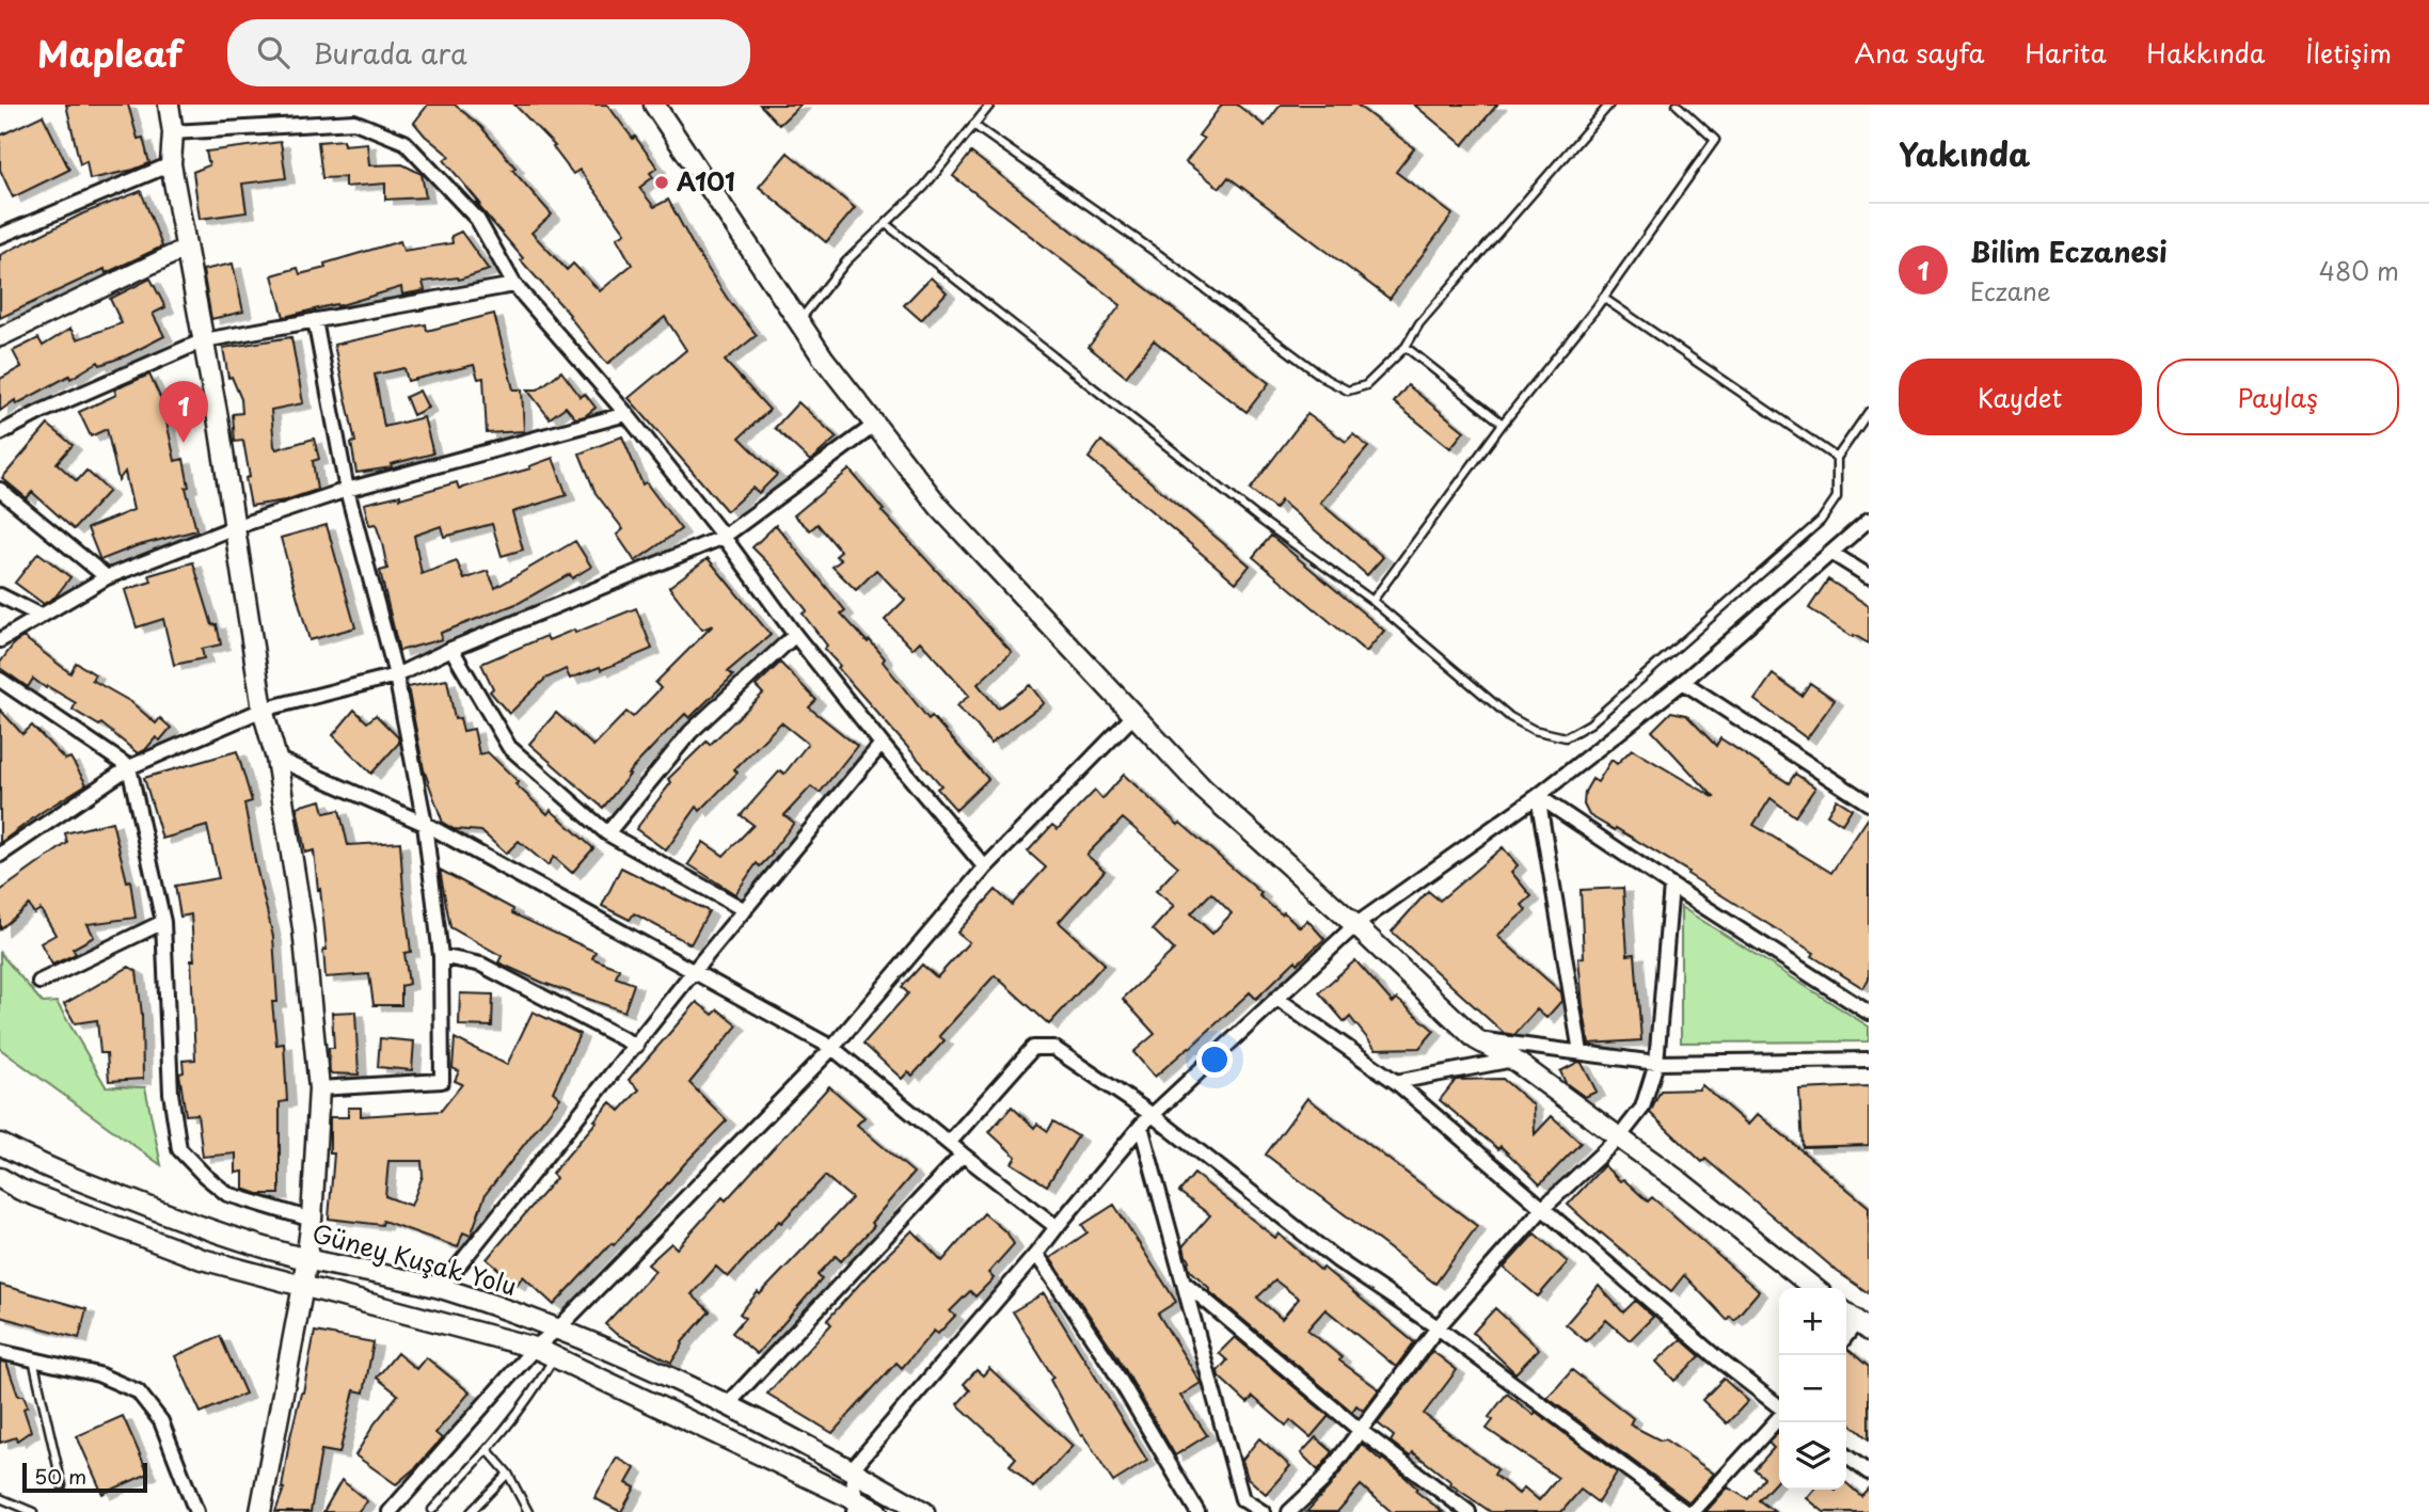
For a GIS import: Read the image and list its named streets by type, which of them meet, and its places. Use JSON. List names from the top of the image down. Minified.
{"streets":{"main road":["Güney Kuşak Yolu"]},"places":["A101"],"scale_bar":"50 m","page":{"header":"Mapleaf","search":"Burada ara","nav":["Ana sayfa","Harita","Hakkında","İletişim"],"heading":"Yakında","list":[{"mark":"1","name":"Bilim Eczanesi","note":"Eczane","value":"480 m"}],"buttons":["Kaydet","Paylaş"],"pins":"1","map_buttons":["+","−"],"scale":"50 m"}}
